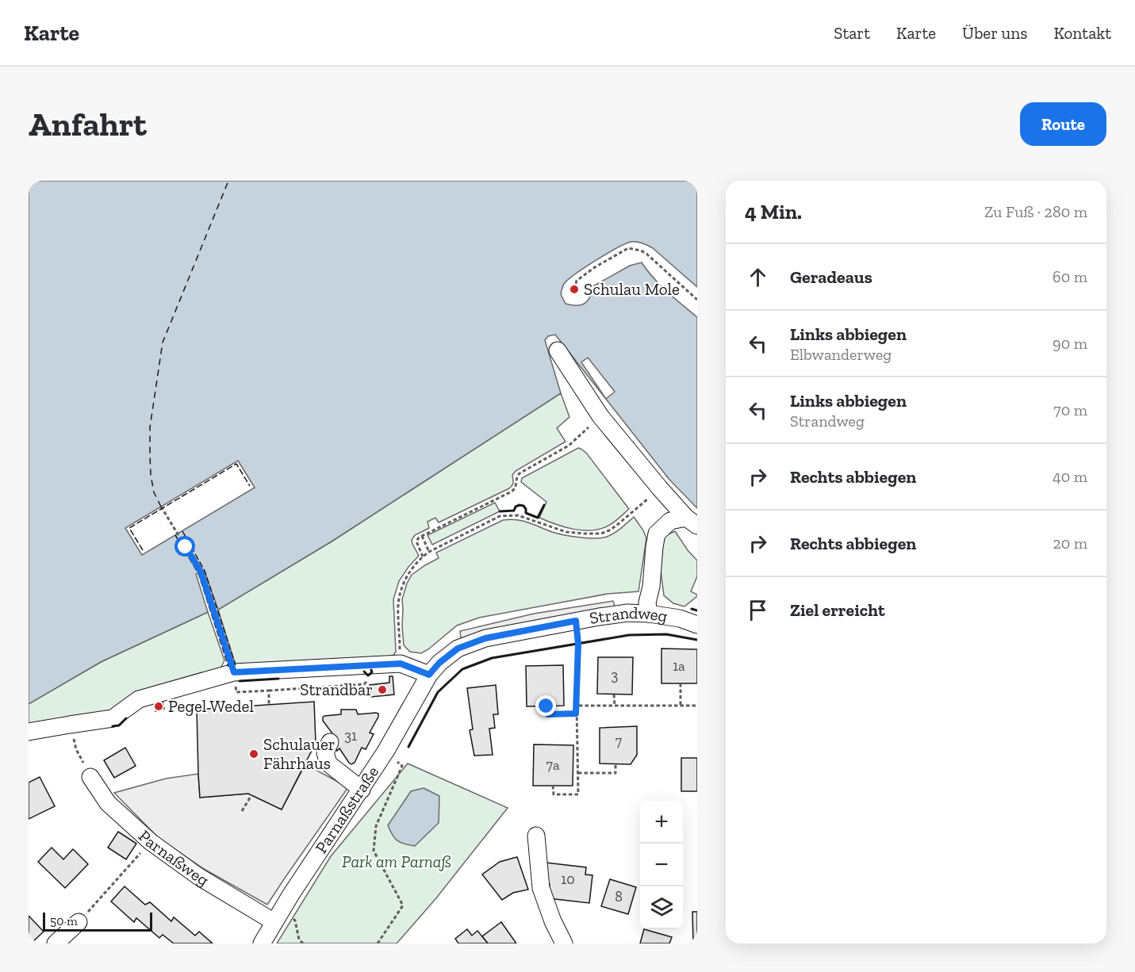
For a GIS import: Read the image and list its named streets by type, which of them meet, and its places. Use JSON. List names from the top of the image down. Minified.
{"streets":{"street":["Strandweg","Parnaßstraße","Parnaßweg"]},"crossings":[["Strandweg","Parnaßstraße"],["Parnaßstraße","Parnaßweg"]],"parks":["Park am Parnaß"],"places":["Schulau Mole","Strandbar","Pegel Wedel","Schulauer Fährhaus"],"house_numbers":["1a","3","31","7","7a","10","8"],"scale_bar":"50 m","page":{"header":"Karte","nav":["Start","Karte","Über uns","Kontakt"],"buttons":"Route","title":"Anfahrt","heading":["4 Min.","Zu Fuß · 280 m"],"list":[["Geradeaus","60 m"],["Links abbiegen","Elbwanderweg","90 m"],["Links abbiegen","Strandweg","70 m"],["Rechts abbiegen","40 m"],["Rechts abbiegen","20 m"],"Ziel erreicht"],"map_buttons":["+","−"],"scale":"50 m"}}
